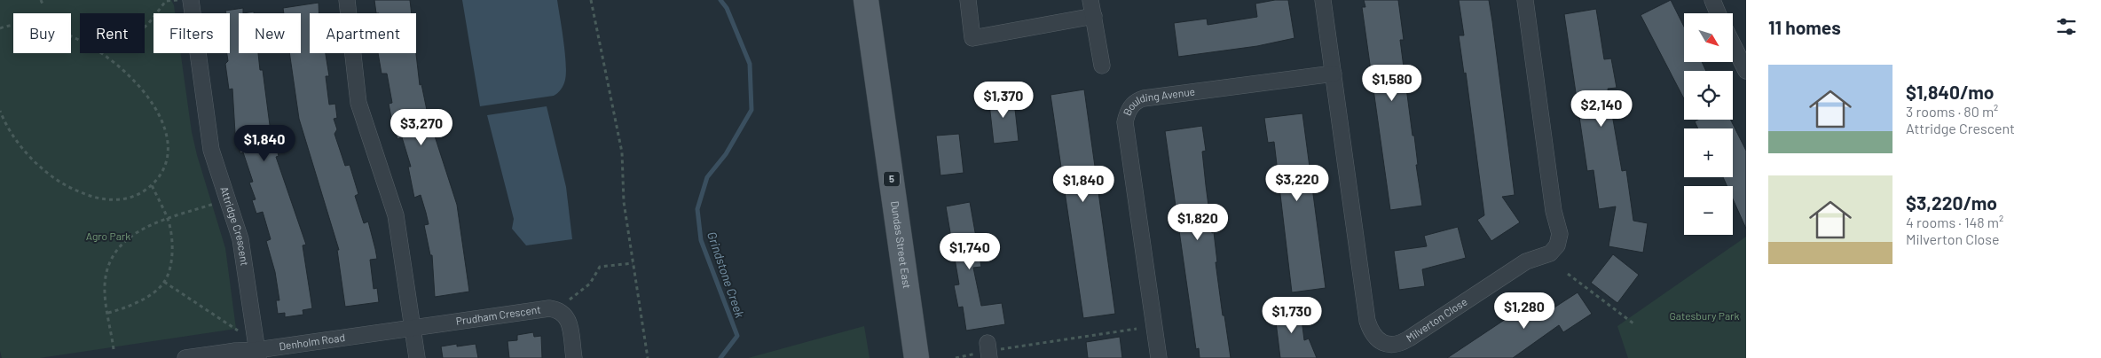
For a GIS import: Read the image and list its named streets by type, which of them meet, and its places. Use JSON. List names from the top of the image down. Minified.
{"streets":{"main road":["5","Dundas Street East"],"street":["Boulding Avenue","Attridge Crescent","Prudham Crescent","Milverton Close","Denholm Road"]},"crossings":[["Boulding Avenue","Milverton Close"],["Attridge Crescent","Denholm Road"],["Prudham Crescent","Denholm Road"]],"water":["Grindstone Creek"],"parks":["Agro Park","Gatesbury Park"],"north":"bottom right","page":{"heading":"11 homes","map_buttons":["+","−"],"chip":["Buy","Rent","Filters","New","Apartment"],"list":[{"name":"$1,840/mo","note":"3 rooms · 80 m² · Attridge Crescent"},{"name":"$3,220/mo","note":"4 rooms · 148 m² · Milverton Close"}],"price":["$1,580","$1,370","$2,140","$3,270","$1,840","$3,220","$1,840","$1,820","$1,740","$1,280","$1,730"]}}
